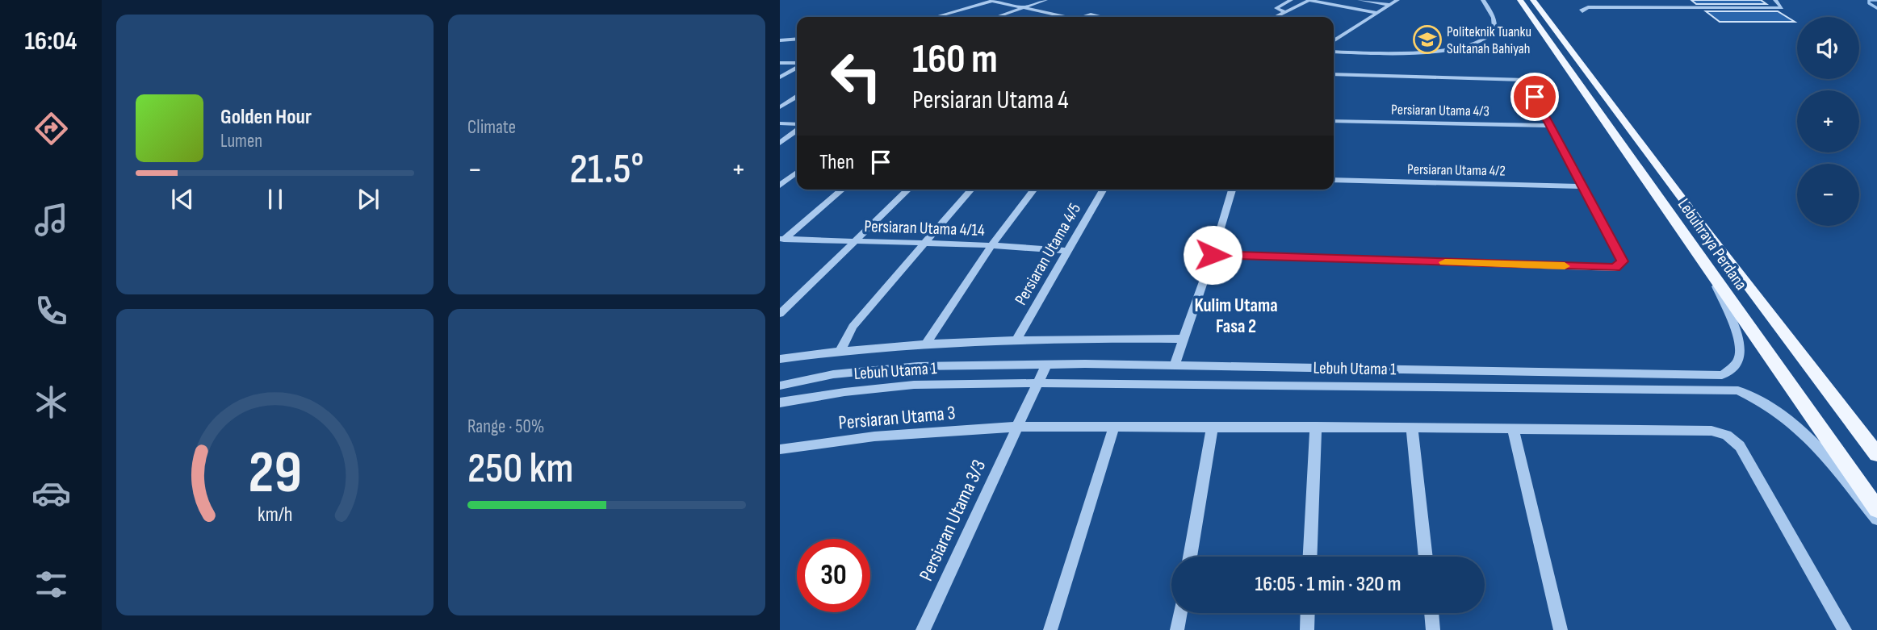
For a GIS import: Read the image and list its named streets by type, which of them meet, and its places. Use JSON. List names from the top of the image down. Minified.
{"streets":{"main road":["Lebuhraya Perdana"],"street":["Persiaran Utama 4/3","Persiaran Utama 4/2","Persiaran Utama 4/14","Persiaran Utama 4/5","Lebuh Utama 1","Persiaran Utama 3","Persiaran Utama 3/3"]},"crossings":[["Persiaran Utama 4/14","Persiaran Utama 4/5"],["Lebuhraya Perdana","Lebuh Utama 1"],["Lebuh Utama 1","Persiaran Utama 3/3"],["Persiaran Utama 3","Persiaran Utama 3/3"]],"districts":["Kulim Utama Fasa 2"],"places":{"school or university":["Politeknik Tuanku Sultanah Bahiyah"]},"page":{"tabs":"16:04","tile":["Climate",["Range · 50%","250 km"]],"map_buttons":["+","−"],"turn":["160 m","Persiaran Utama 4"],"song":["Golden Hour","Lumen"],"then":"Then","heat":["−","21.5°","+"],"limit":"30","trip":"16:05 · 1 min · 320 m","gauge":["29","km/h"]}}
